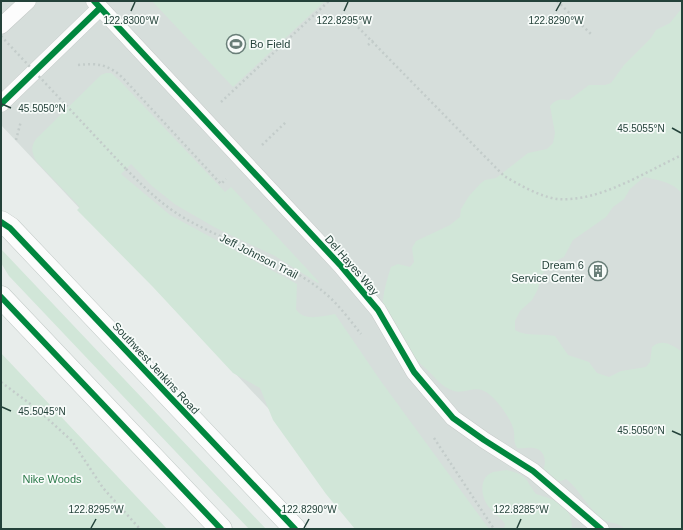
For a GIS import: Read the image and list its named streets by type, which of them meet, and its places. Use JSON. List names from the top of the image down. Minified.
{"streets":{"main road":["Southwest Jenkins Road"],"lane":["Del Hayes Way"],"path":["Jeff Johnson Trail"]},"parks":["Nike Woods"],"places":{"sports":["Bo Field"],"building":["Dream 6 Service Center"]},"coordinates":["122.8300°W","122.8295°W","122.8290°W","45.5050°N","45.5055°N","45.5045°N","122.8285°W"]}
